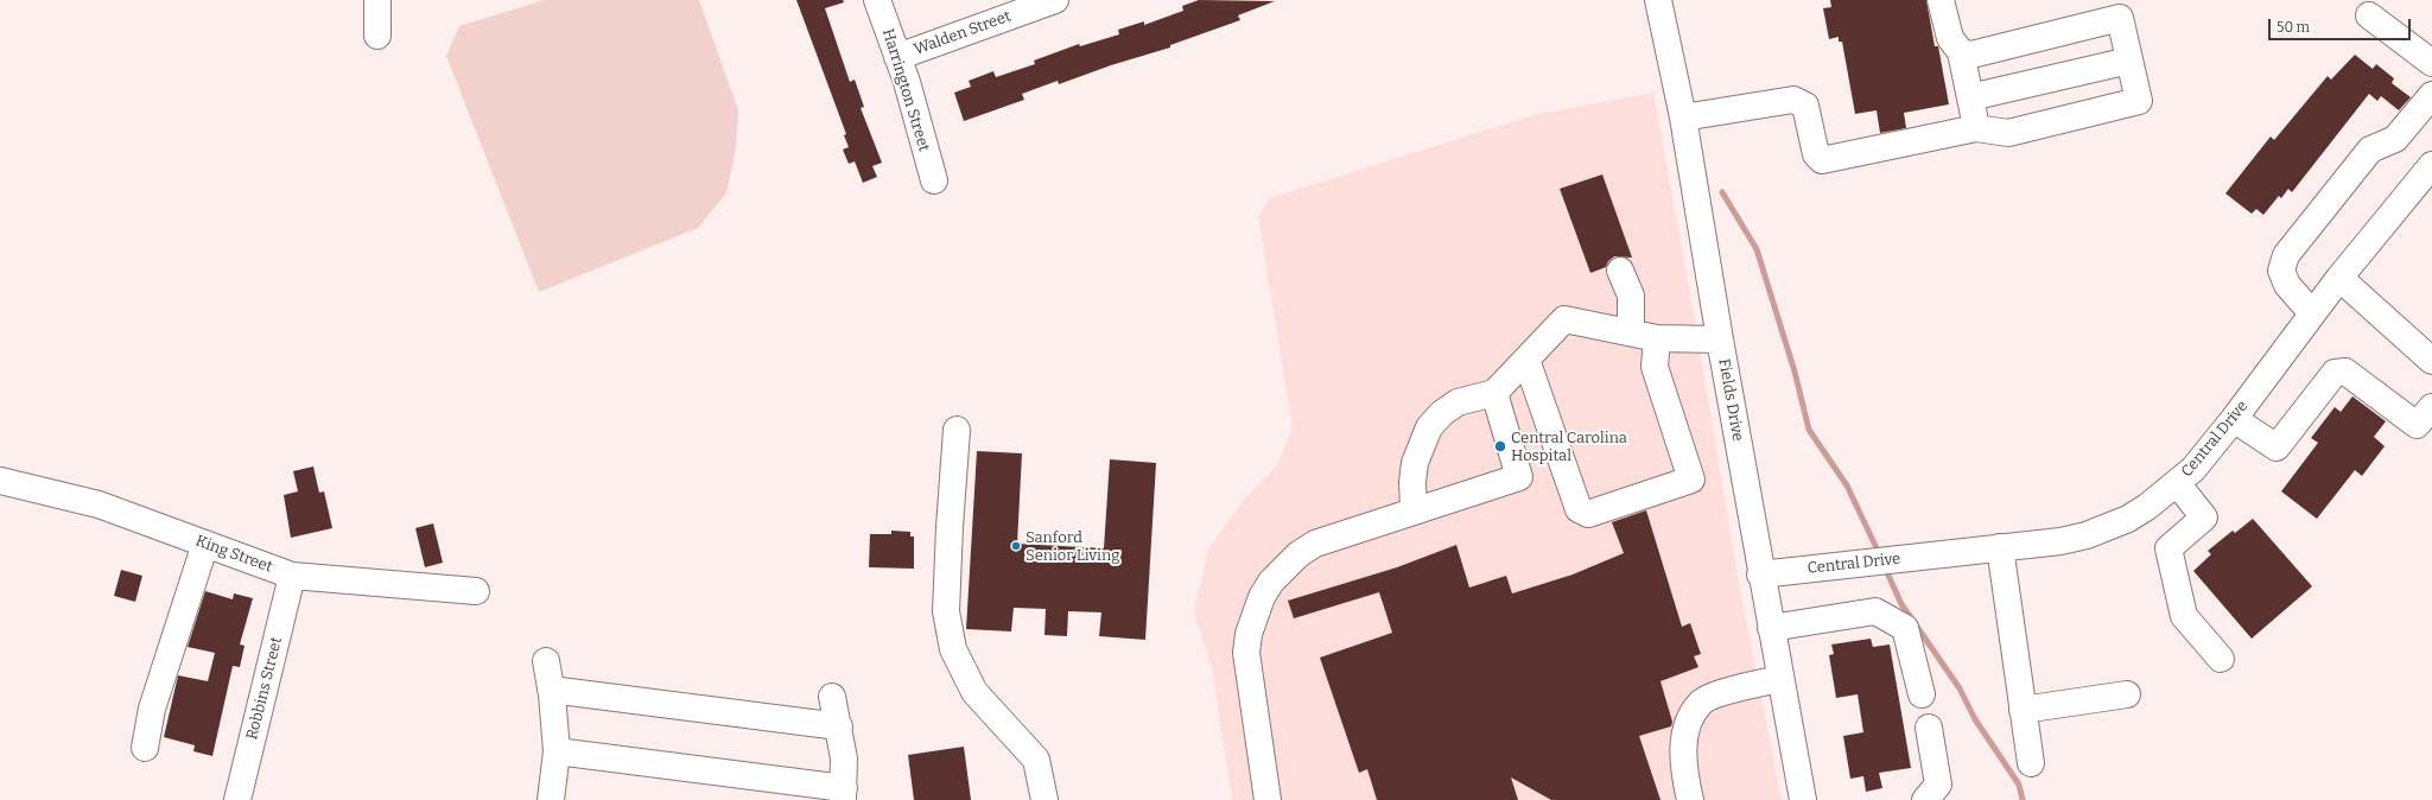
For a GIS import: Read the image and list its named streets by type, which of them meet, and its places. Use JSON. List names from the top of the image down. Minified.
{"streets":{"street":["Walden Street","Harrington Street","Fields Drive","Central Drive","King Street","Robbins Street"]},"crossings":[["Walden Street","Harrington Street"],["Fields Drive","Central Drive"],["King Street","Robbins Street"]],"places":["Central Carolina Hospital","Sanford Senior Living"],"scale_bar":"50 m"}
